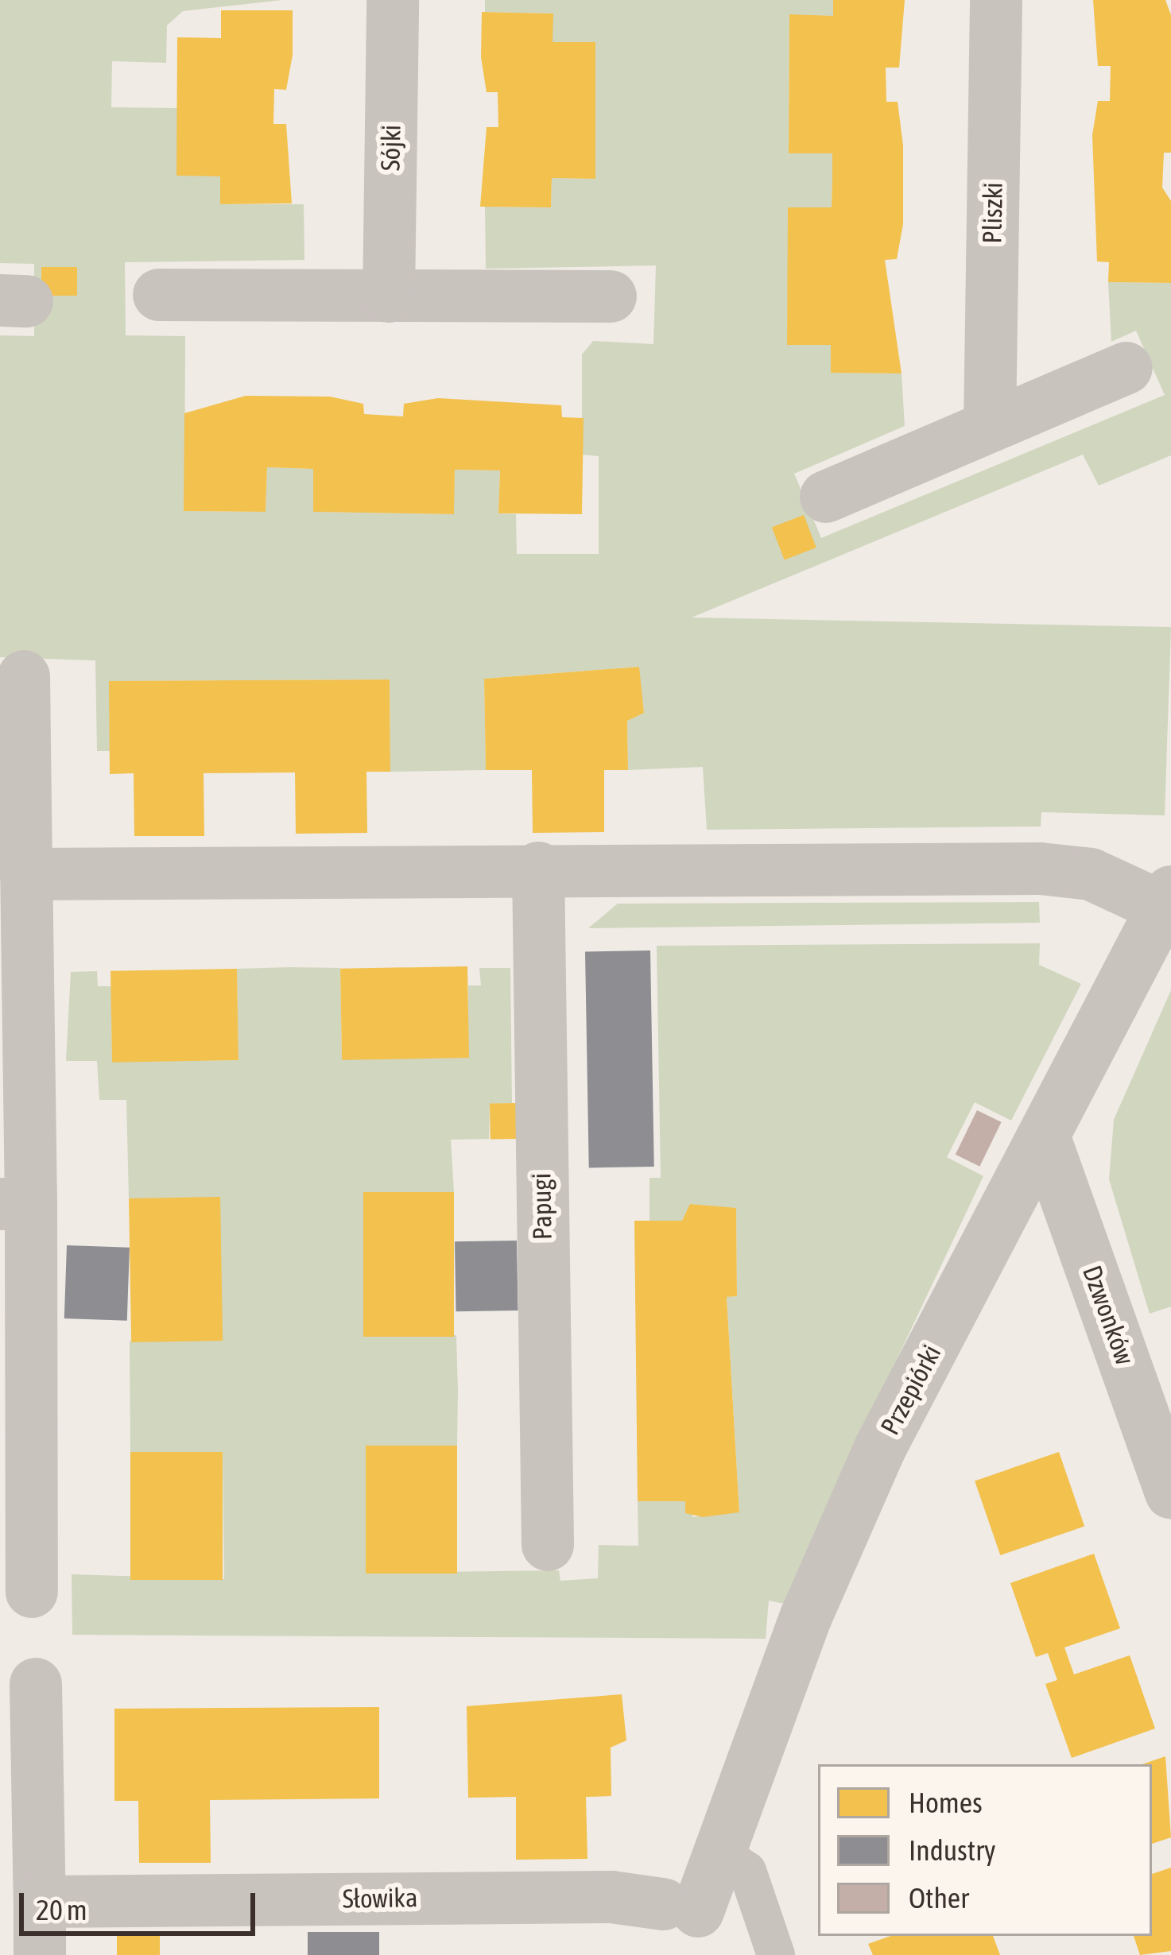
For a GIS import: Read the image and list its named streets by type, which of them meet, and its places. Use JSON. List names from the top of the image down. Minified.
{"streets":{"street":["Sójki","Pliszki","Papugi","Dzwonków","Przepiórki","Słowika"]},"crossings":[["Dzwonków","Przepiórki"],["Przepiórki","Słowika"]],"legend":["Homes","Industry","Other"],"scale_bar":"20 m"}
